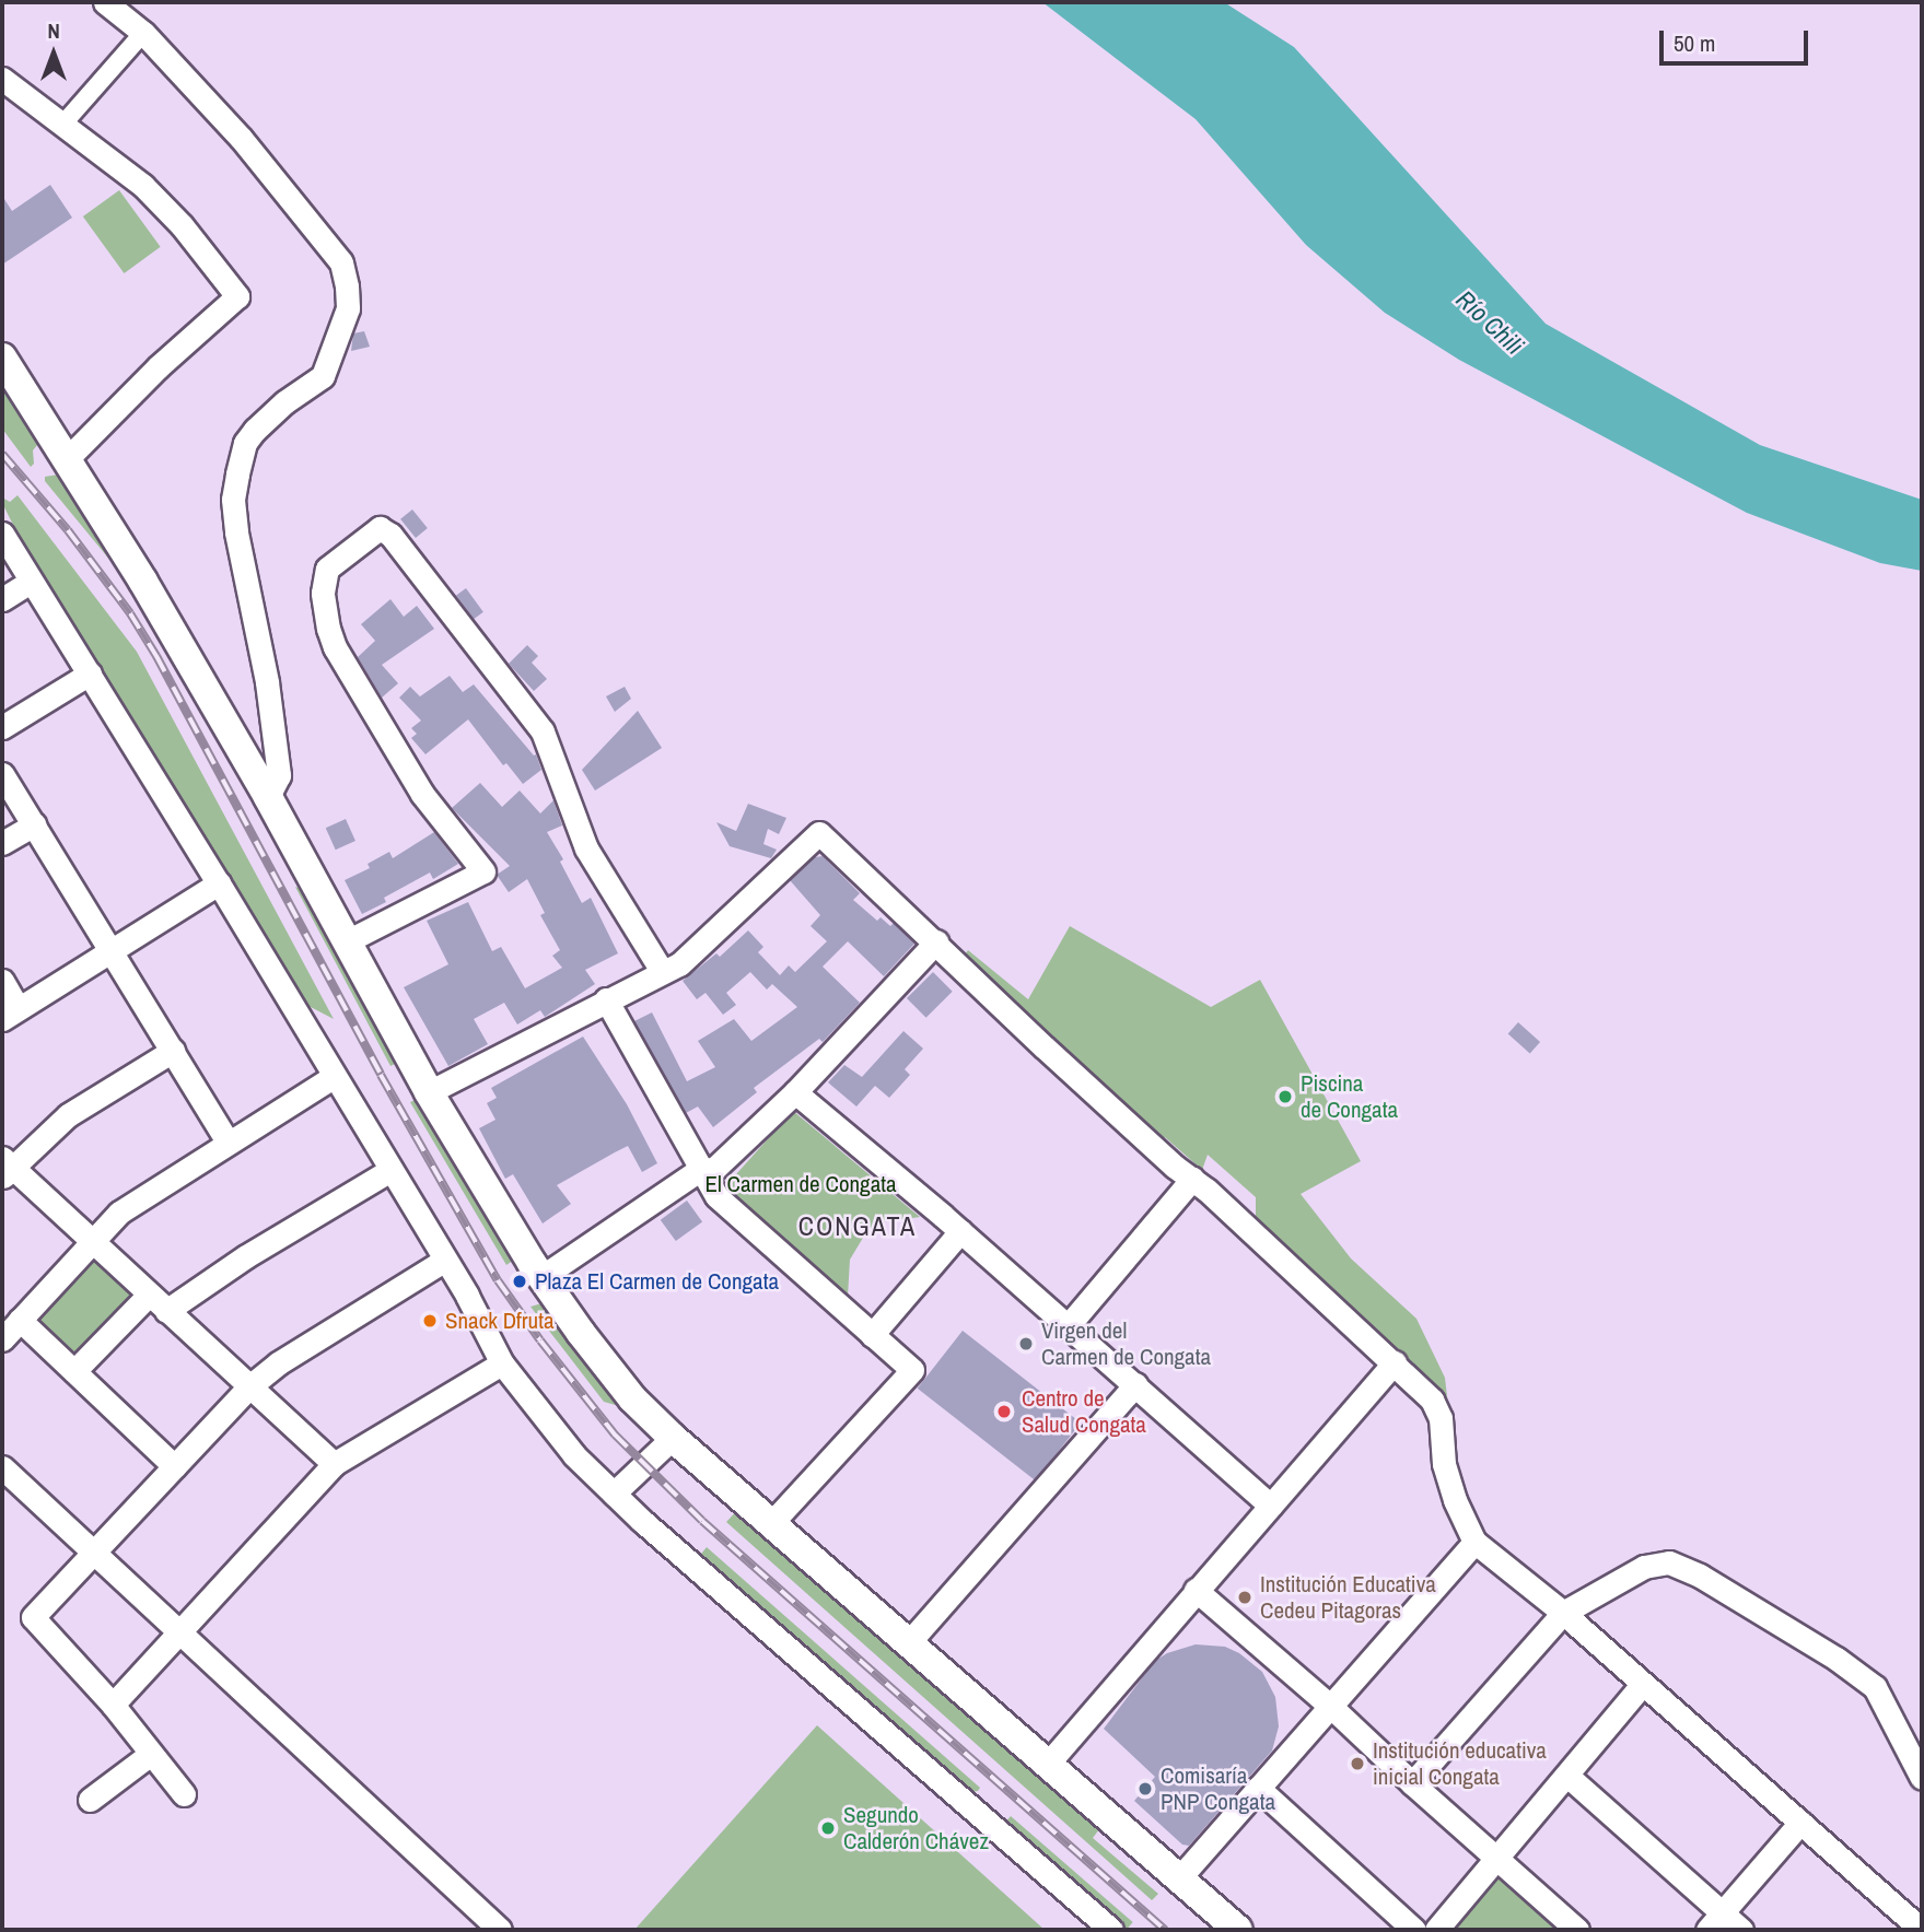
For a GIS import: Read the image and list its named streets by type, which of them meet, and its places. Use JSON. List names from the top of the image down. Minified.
{"districts":["CONGATA"],"water":["Río Chili"],"parks":["El Carmen de Congata"],"places":["Piscina de Congata","Plaza El Carmen de Congata","Snack Dfruta","Virgen del Carmen de Congata","Centro de Salud Congata","Institución Educativa Cedeu Pitagoras","Institución educativa inicial Congata","Comisaría PNP Congata","Segundo Calderón Chávez"],"scale_bar":"50 m","north":"top"}
